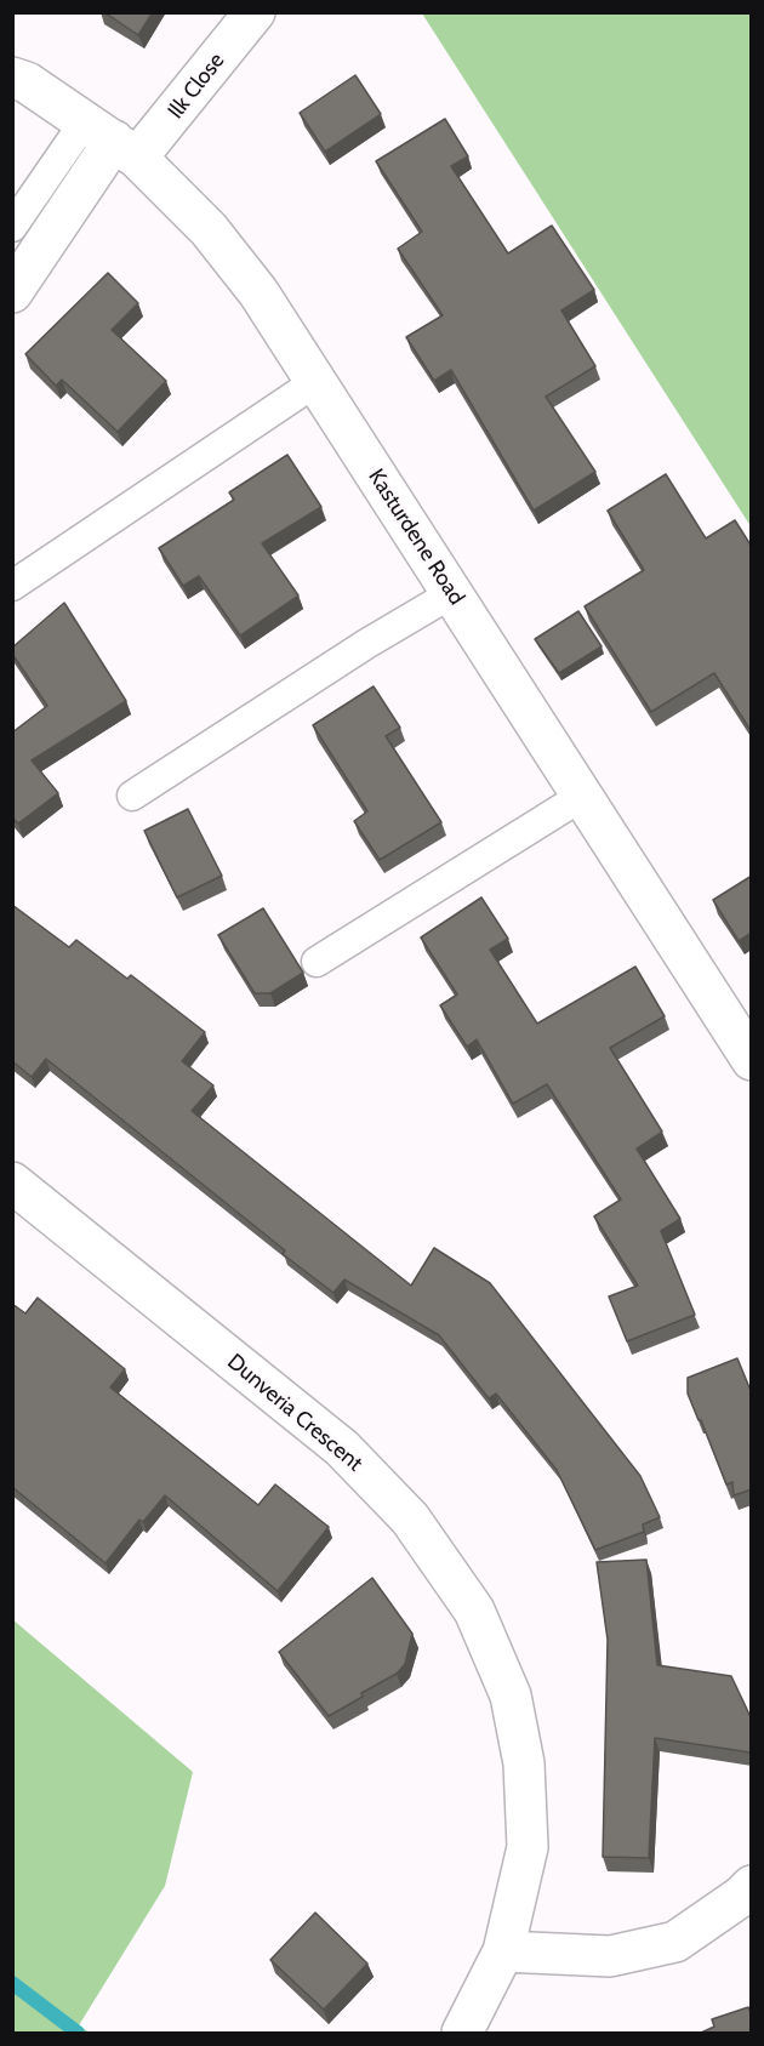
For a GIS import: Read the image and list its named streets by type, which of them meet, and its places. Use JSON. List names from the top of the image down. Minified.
{"streets":{"street":["Ilk Close","Kasturdene Road","Dunveria Crescent"]},"crossings":[["Ilk Close","Kasturdene Road"]]}
